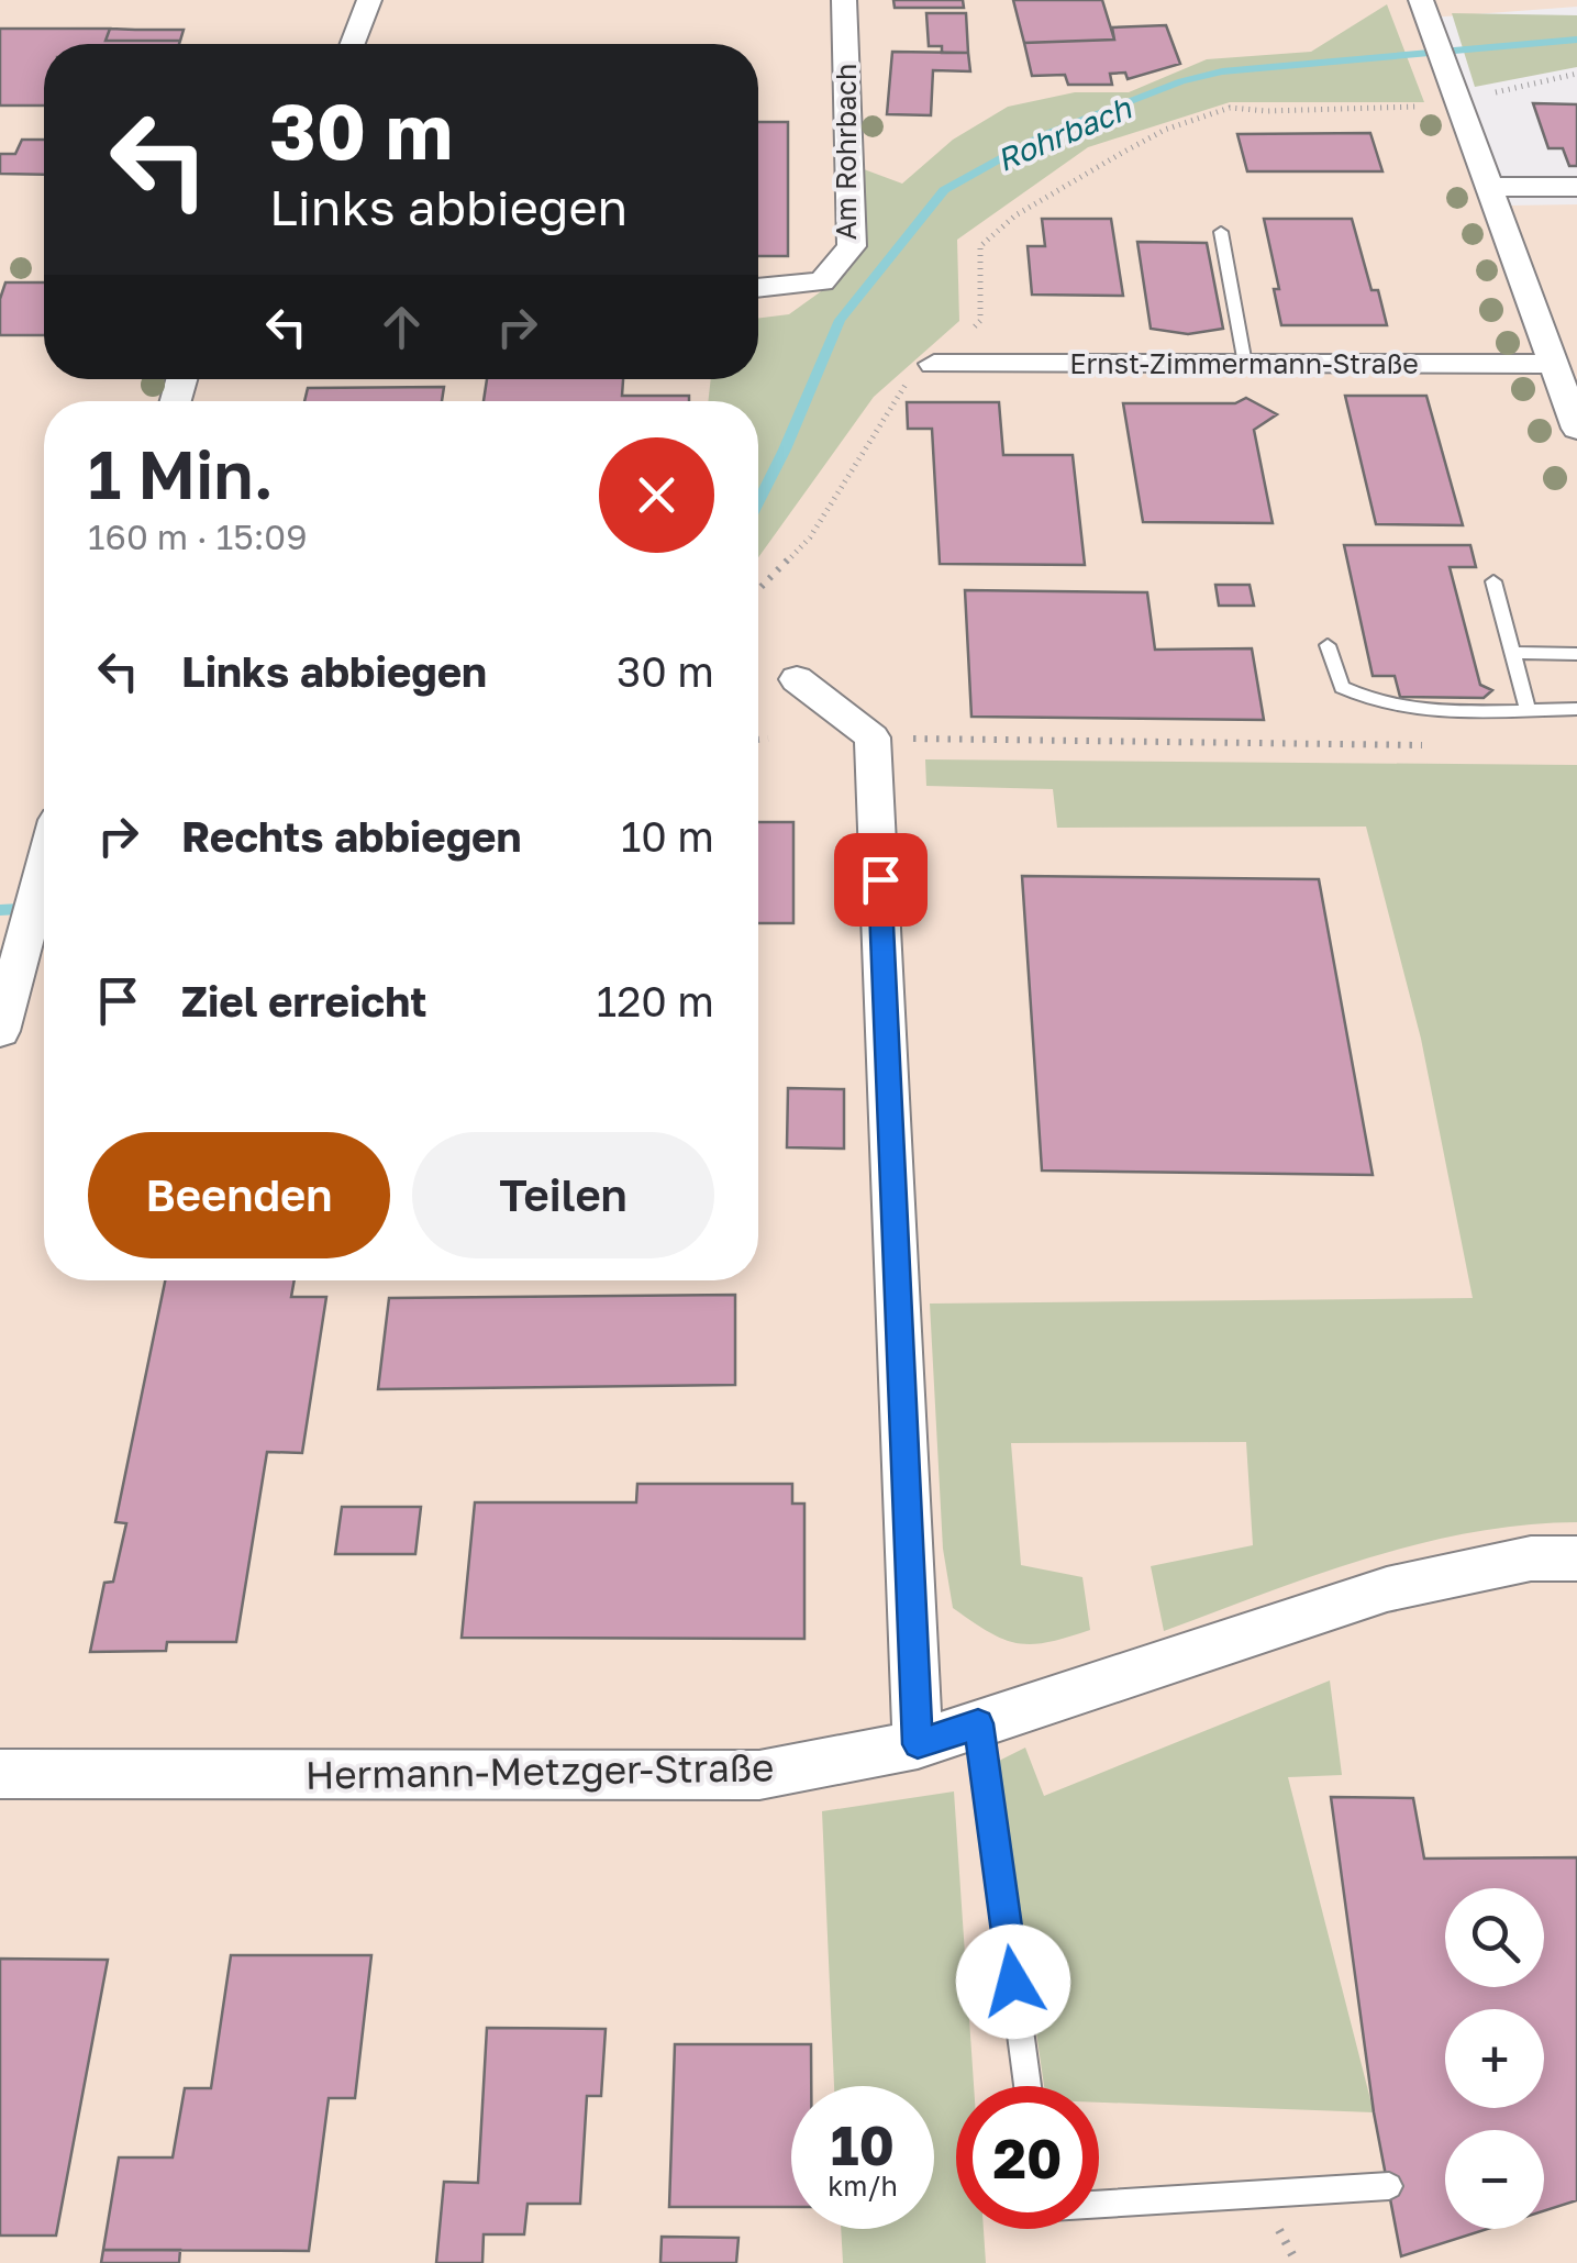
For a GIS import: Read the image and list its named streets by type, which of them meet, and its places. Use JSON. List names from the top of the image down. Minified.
{"streets":{"street":["Am Rohrbach","Ernst-Zimmermann-Straße","Hermann-Metzger-Straße"]},"water":["Rohrbach"],"page":{"turn":["30 m","Links abbiegen"],"heading":["1 Min.","160 m · 15:09"],"list":[{"name":"Links abbiegen","value":"30 m"},{"name":"Rechts abbiegen","value":"10 m"},{"name":"Ziel erreicht","value":"120 m"}],"buttons":["Beenden","Teilen"],"map_buttons":["+","−"],"speed":"10 km/h","limit":"20"}}
